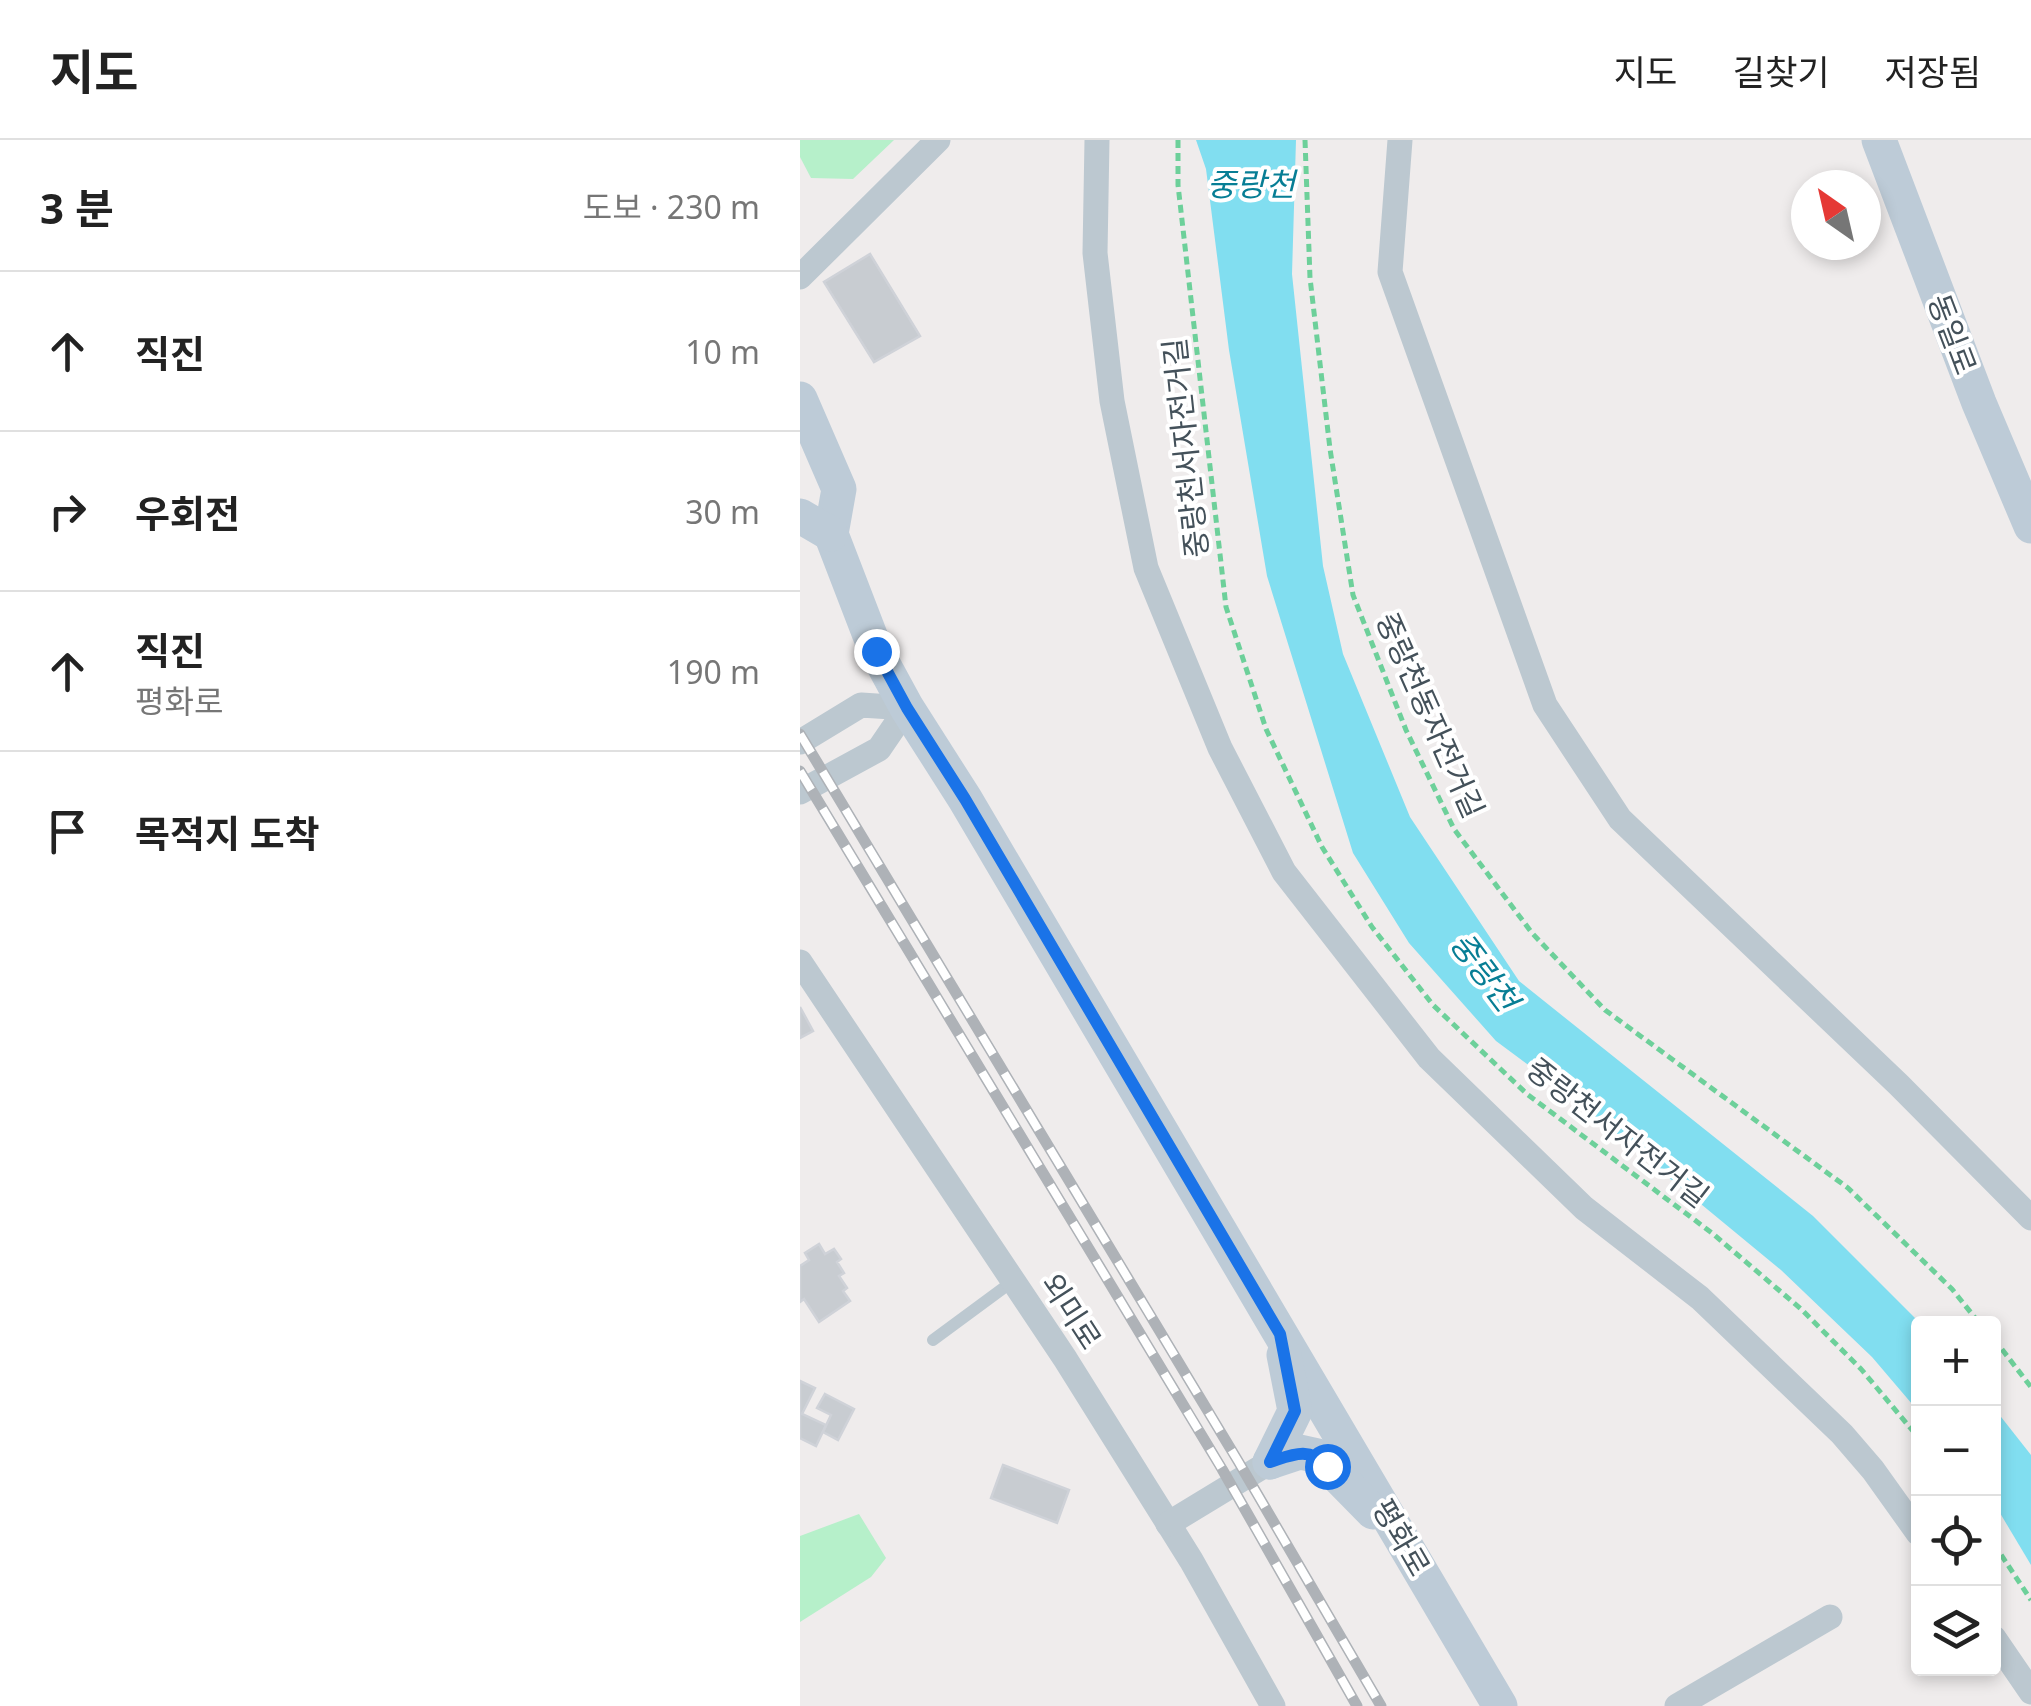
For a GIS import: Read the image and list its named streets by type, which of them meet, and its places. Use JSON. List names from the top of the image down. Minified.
{"streets":{"main road":["동일로","평화로"],"street":["외미로"],"path":["중랑천서자전거길","중랑천동자전거길"]},"water":["중랑천"],"north":"top left","page":{"header":"지도","nav":["지도","길찾기","저장됨"],"heading":["3 분","도보 · 230 m"],"list":[["직진","10 m"],["우회전","30 m"],["직진","평화로","190 m"],"목적지 도착"],"map_buttons":["+","−"]}}
